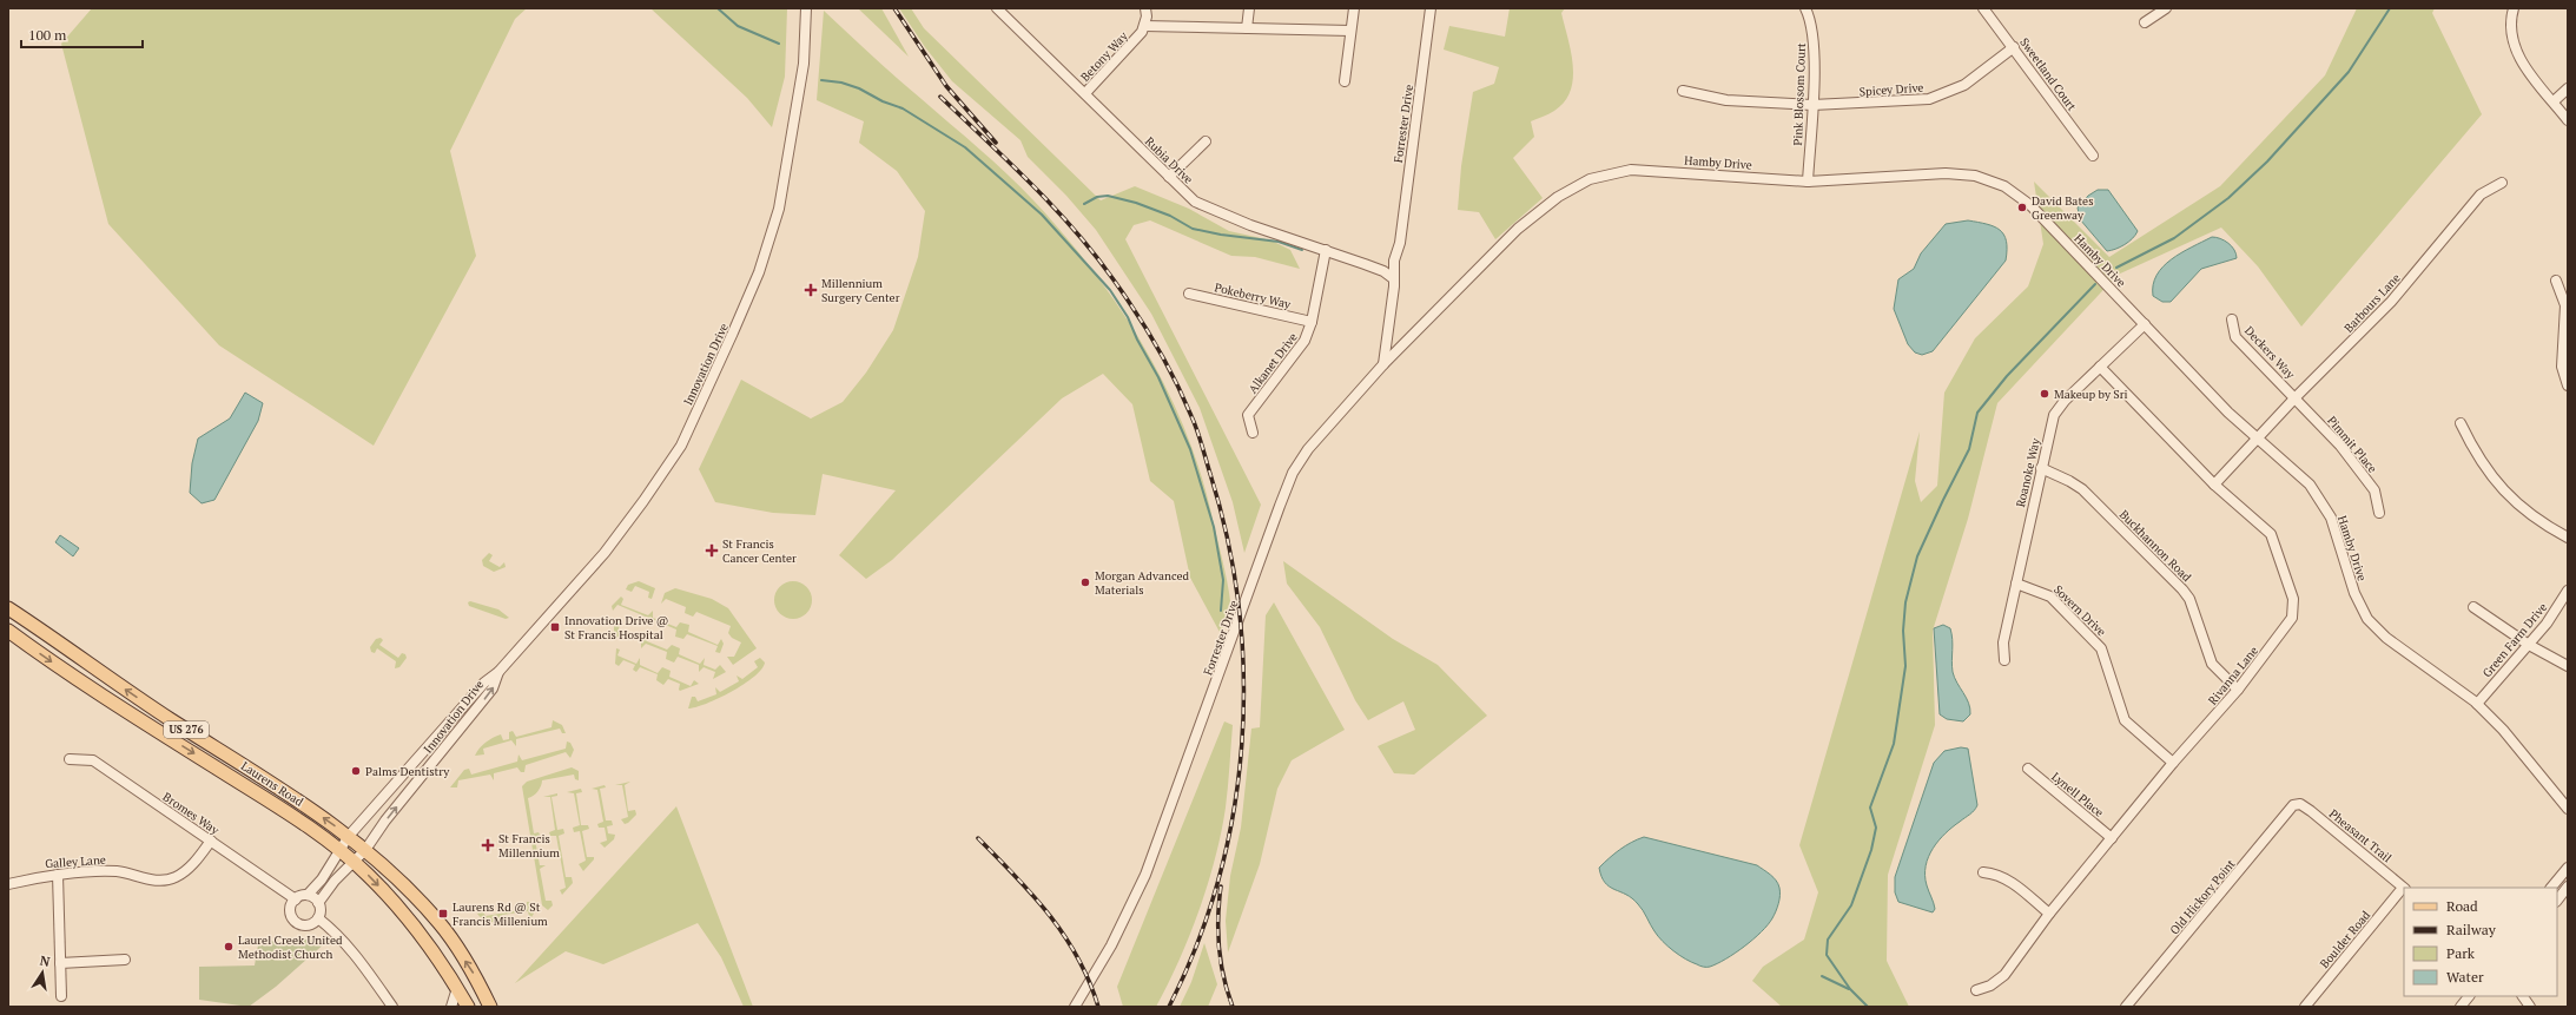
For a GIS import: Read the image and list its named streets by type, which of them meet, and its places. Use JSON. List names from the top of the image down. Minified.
{"streets":{"main road":["US 276","Laurens Road"],"street":["Betony Way","Sweetland Court","Spicey Drive","Pink Blossom Court","Forrester Drive","Rubia Drive","Hamby Drive","Pokeberry Way","Barbours Lane","Deckers Way","Alkanet Drive","Innovation Drive","Pimmit Place","Roanoke Way","Buckhannon Road","Sovern Drive","Green Farm Drive","Rivanna Lane","Lynell Place","Bromes Way","Pheasant Trail","Galley Lane","Old Hickory Point","Boulder Road"]},"crossings":[["Betony Way","Rubia Drive"],["Sweetland Court","Spicey Drive"],["Spicey Drive","Pink Blossom Court"],["Pink Blossom Court","Hamby Drive"],["Forrester Drive","Rubia Drive"],["Forrester Drive","Hamby Drive"],["Rubia Drive","Alkanet Drive"],["Hamby Drive","Barbours Lane"],["Hamby Drive","Roanoke Way"],["Hamby Drive","Green Farm Drive"],["Pokeberry Way","Alkanet Drive"],["Barbours Lane","Deckers Way"],["Barbours Lane","Pimmit Place"],["Barbours Lane","Rivanna Lane"],["Deckers Way","Pimmit Place"],["Innovation Drive","Laurens Road"],["Innovation Drive","Bromes Way"],["Roanoke Way","Buckhannon Road"],["Roanoke Way","Sovern Drive"],["Roanoke Way","Rivanna Lane"],["Buckhannon Road","Rivanna Lane"],["Sovern Drive","Rivanna Lane"],["Rivanna Lane","Lynell Place"],["Bromes Way","Galley Lane"],["Pheasant Trail","Old Hickory Point"],["Pheasant Trail","Boulder Road"]],"places":{"other":["David Bates Greenway","Makeup by Sri","Morgan Advanced Materials","Palms Dentistry","Laurel Creek United Methodist Church"],"health":["Millennium Surgery Center","St Francis Cancer Center","St Francis Millennium"],"transit":["Innovation Drive @ St Francis Hospital","Laurens Rd @ St Francis Millenium"]},"legend":["Road","Railway","Park","Water"],"scale_bar":"100 m","north":"top"}
